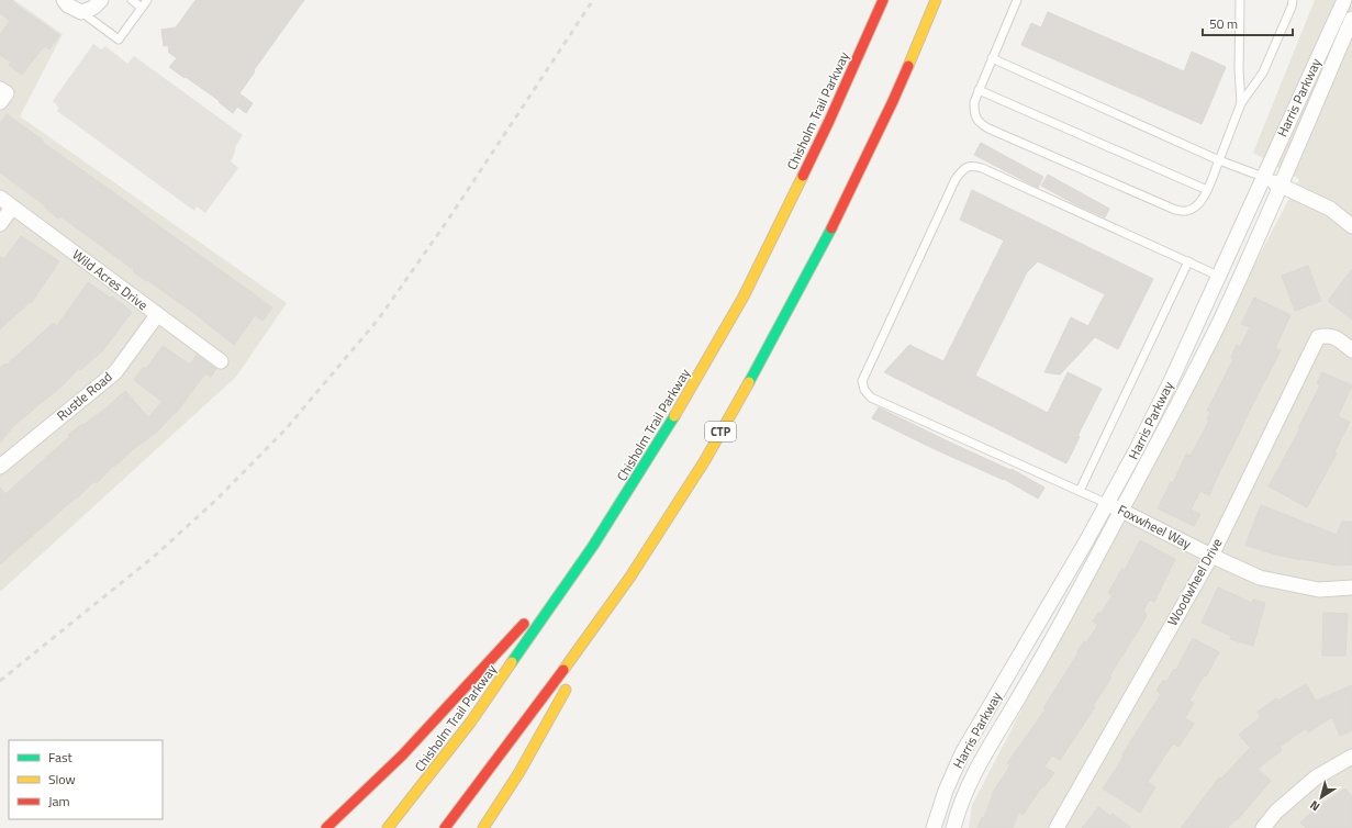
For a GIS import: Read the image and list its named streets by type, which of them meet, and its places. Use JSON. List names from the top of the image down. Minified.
{"streets":{"highway":["Chisholm Trail Parkway","CTP"],"street":["Harris Parkway","Wild Acres Drive","Rustle Road","Foxwheel Way","Woodwheel Drive"]},"crossings":[["Harris Parkway","Foxwheel Way"],["Wild Acres Drive","Rustle Road"],["Foxwheel Way","Woodwheel Drive"]],"legend":["Fast","Slow","Jam"],"scale_bar":"50 m","north":"bottom left"}
